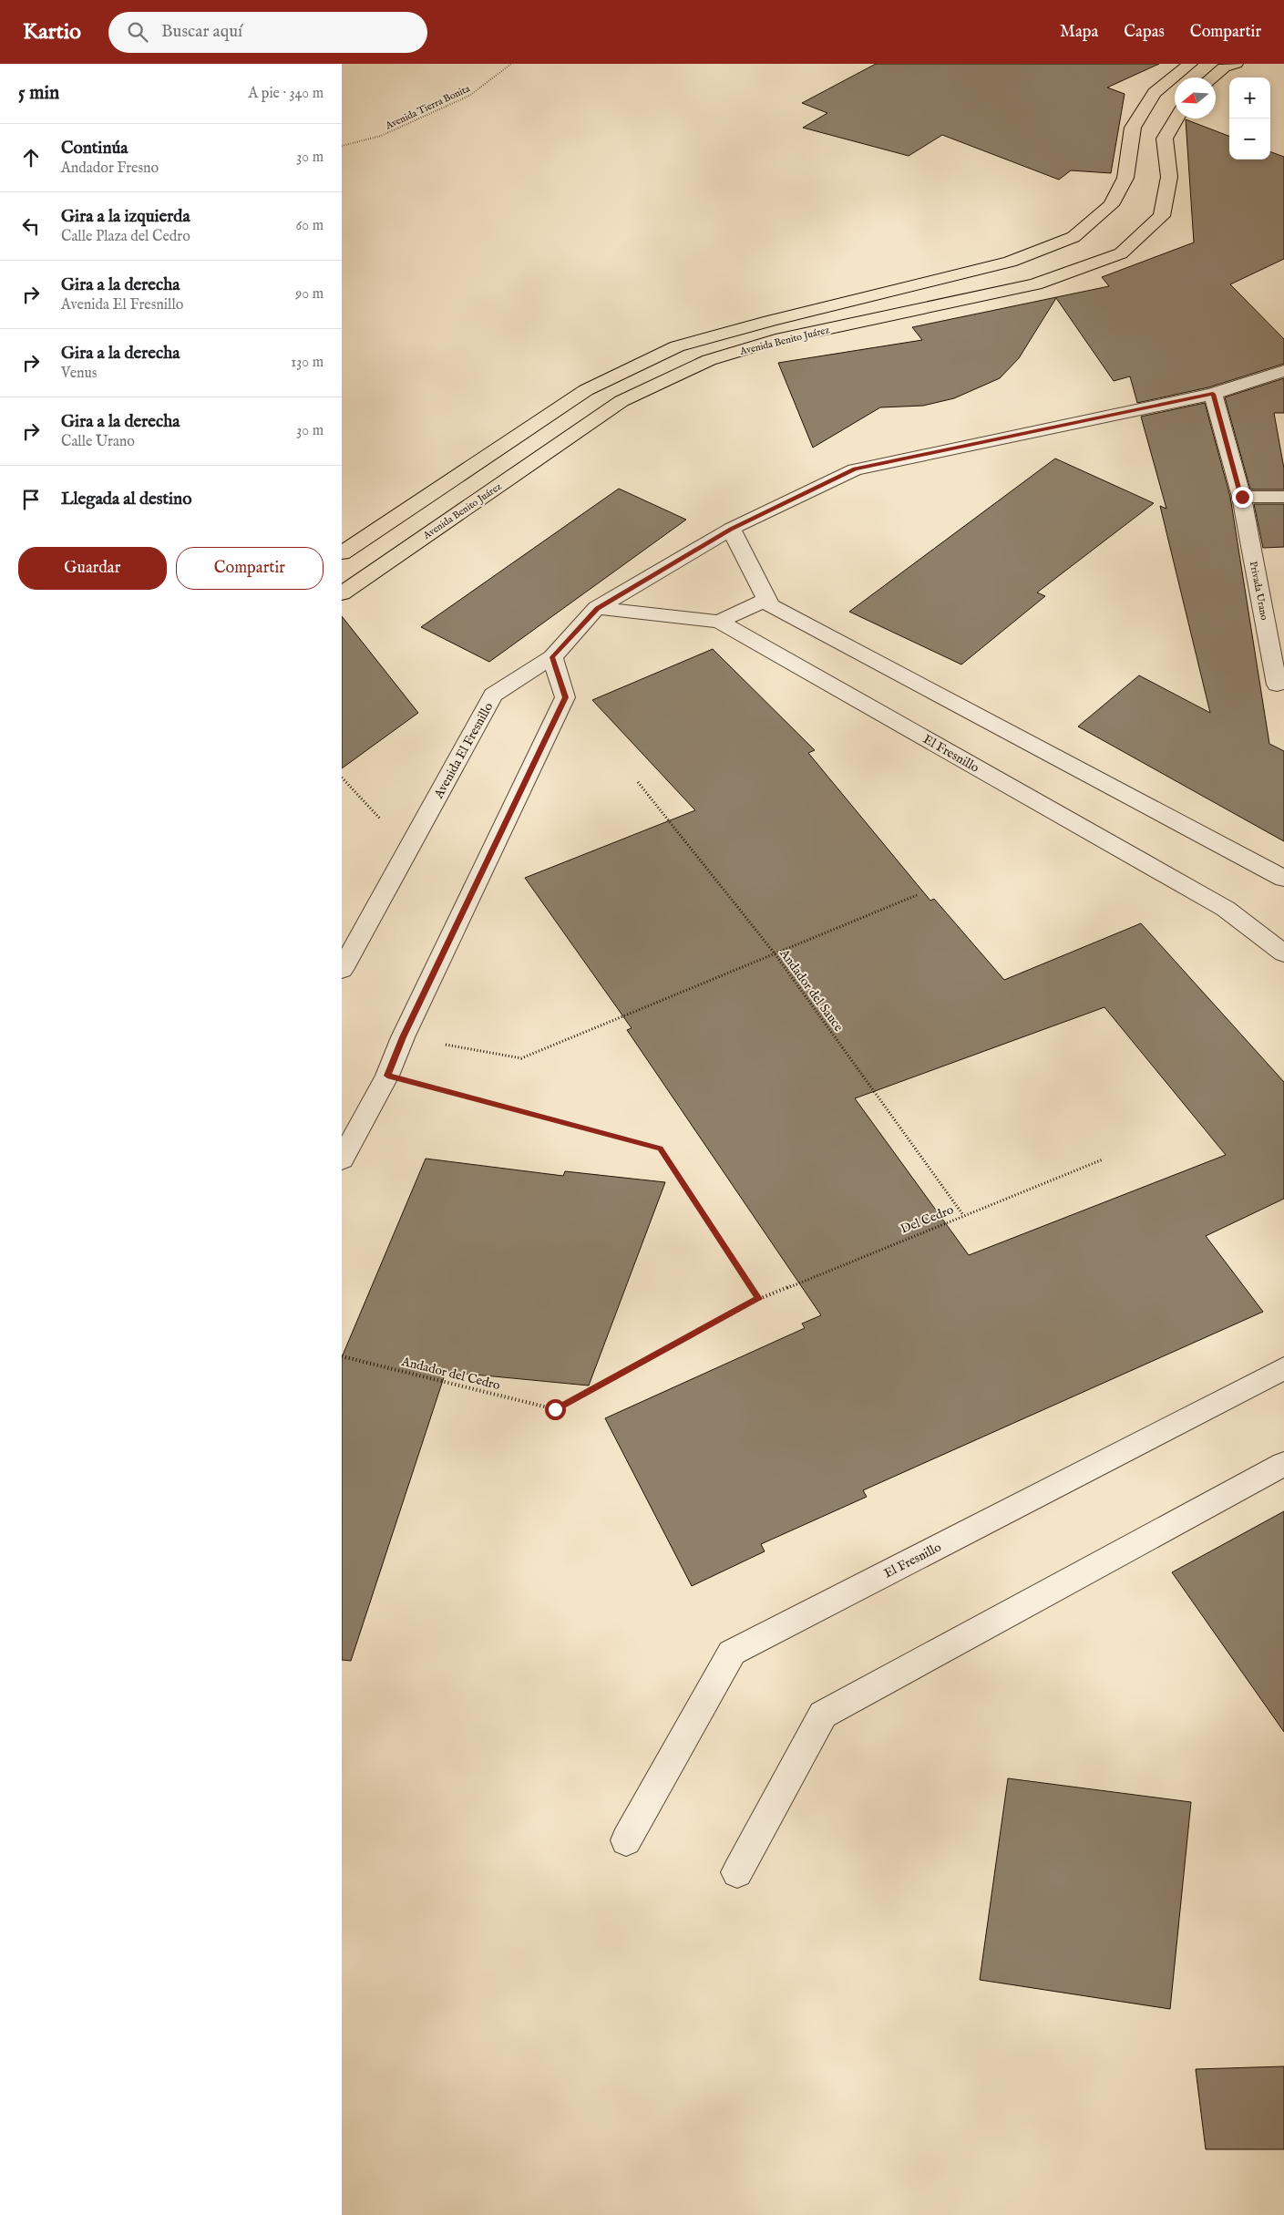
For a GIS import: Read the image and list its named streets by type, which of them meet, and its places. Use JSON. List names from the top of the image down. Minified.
{"streets":{"main road":["Avenida Benito Juárez"],"street":["Privada Urano","Avenida El Fresnillo","El Fresnillo"],"path":["Avenida Tierra Bonita","Andador del Sauce","Del Cedro","Andador del Cedro"]},"crossings":[["Privada Urano","Avenida El Fresnillo"],["Avenida El Fresnillo","El Fresnillo"],["Andador del Sauce","Del Cedro"],["Del Cedro","Andador del Cedro"]],"north":"left","page":{"header":"Kartio","search":"Buscar aquí","nav":["Mapa","Capas","Compartir"],"heading":["5 min","A pie · 340 m"],"map_buttons":["+","−"],"list":[["Continúa","Andador Fresno","30 m"],["Gira a la izquierda","Calle Plaza del Cedro","60 m"],["Gira a la derecha","Avenida El Fresnillo","90 m"],["Gira a la derecha","Venus","130 m"],["Gira a la derecha","Calle Urano","30 m"],"Llegada al destino"],"buttons":["Guardar","Compartir"]}}
